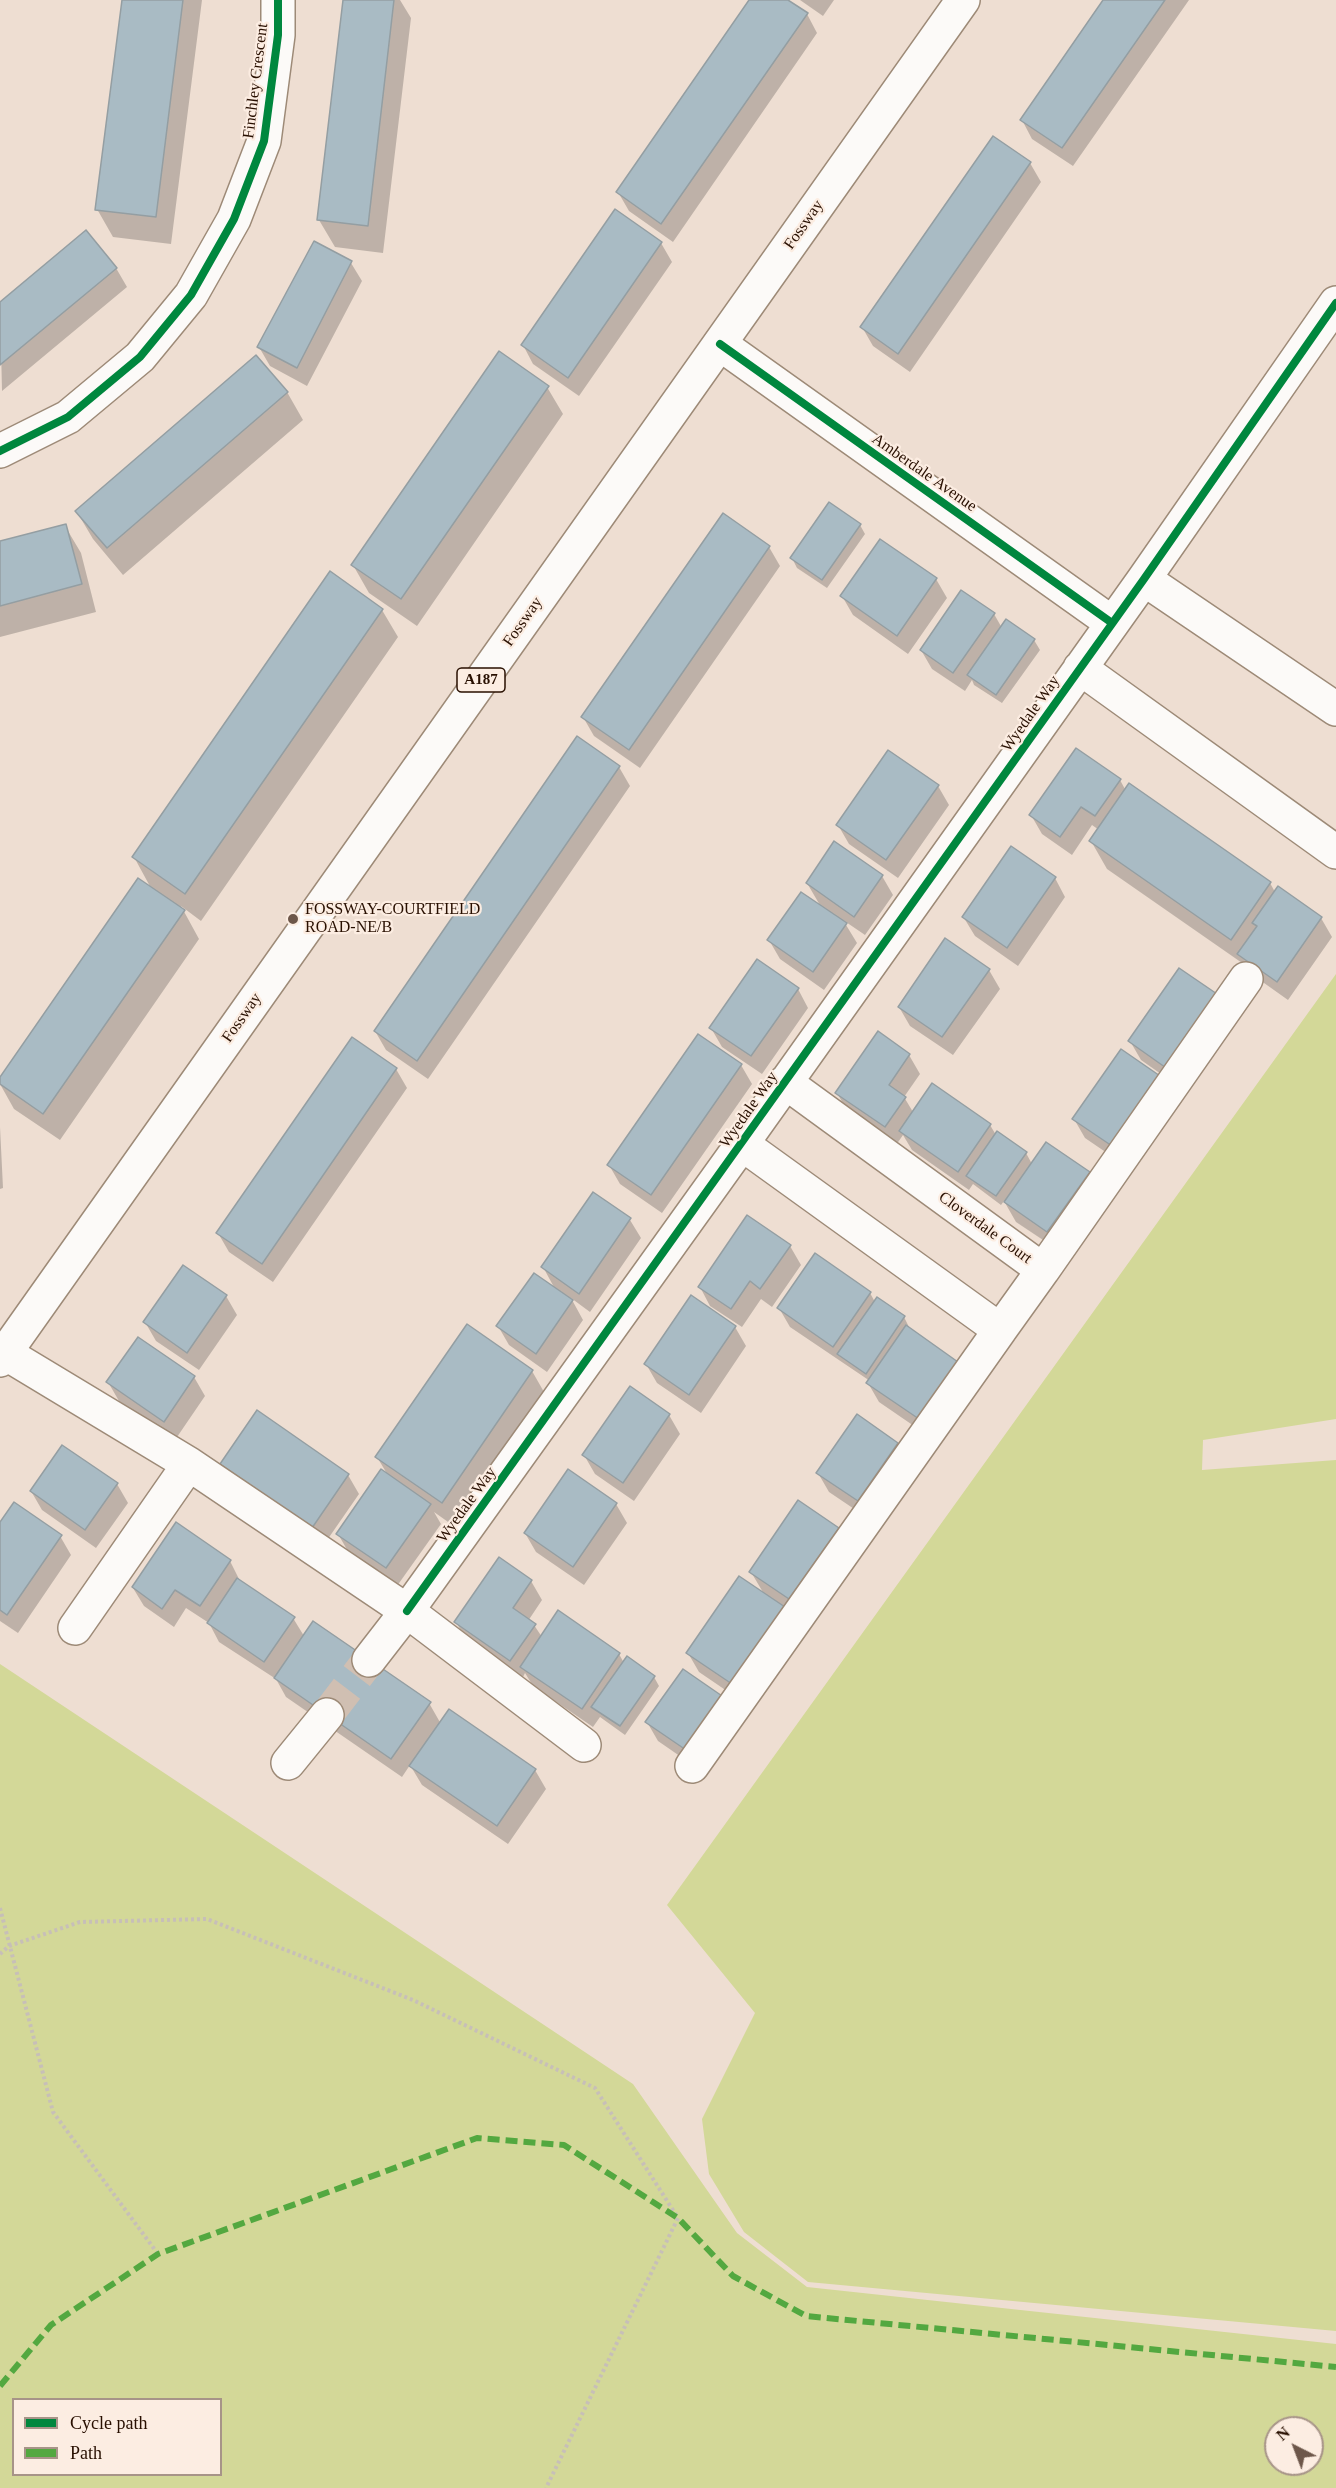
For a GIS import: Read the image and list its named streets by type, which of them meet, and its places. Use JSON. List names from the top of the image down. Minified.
{"streets":{"street":["Finchley Crescent","Fossway","Amberdale Avenue","A187","Wyedale Way","Cloverdale Court"]},"crossings":[["Fossway","Amberdale Avenue"],["Amberdale Avenue","Wyedale Way"],["Wyedale Way","Cloverdale Court"]],"places":["FOSSWAY-COURTFIELD ROAD-NE/B"],"legend":["Cycle path","Path"],"north":"top left"}
